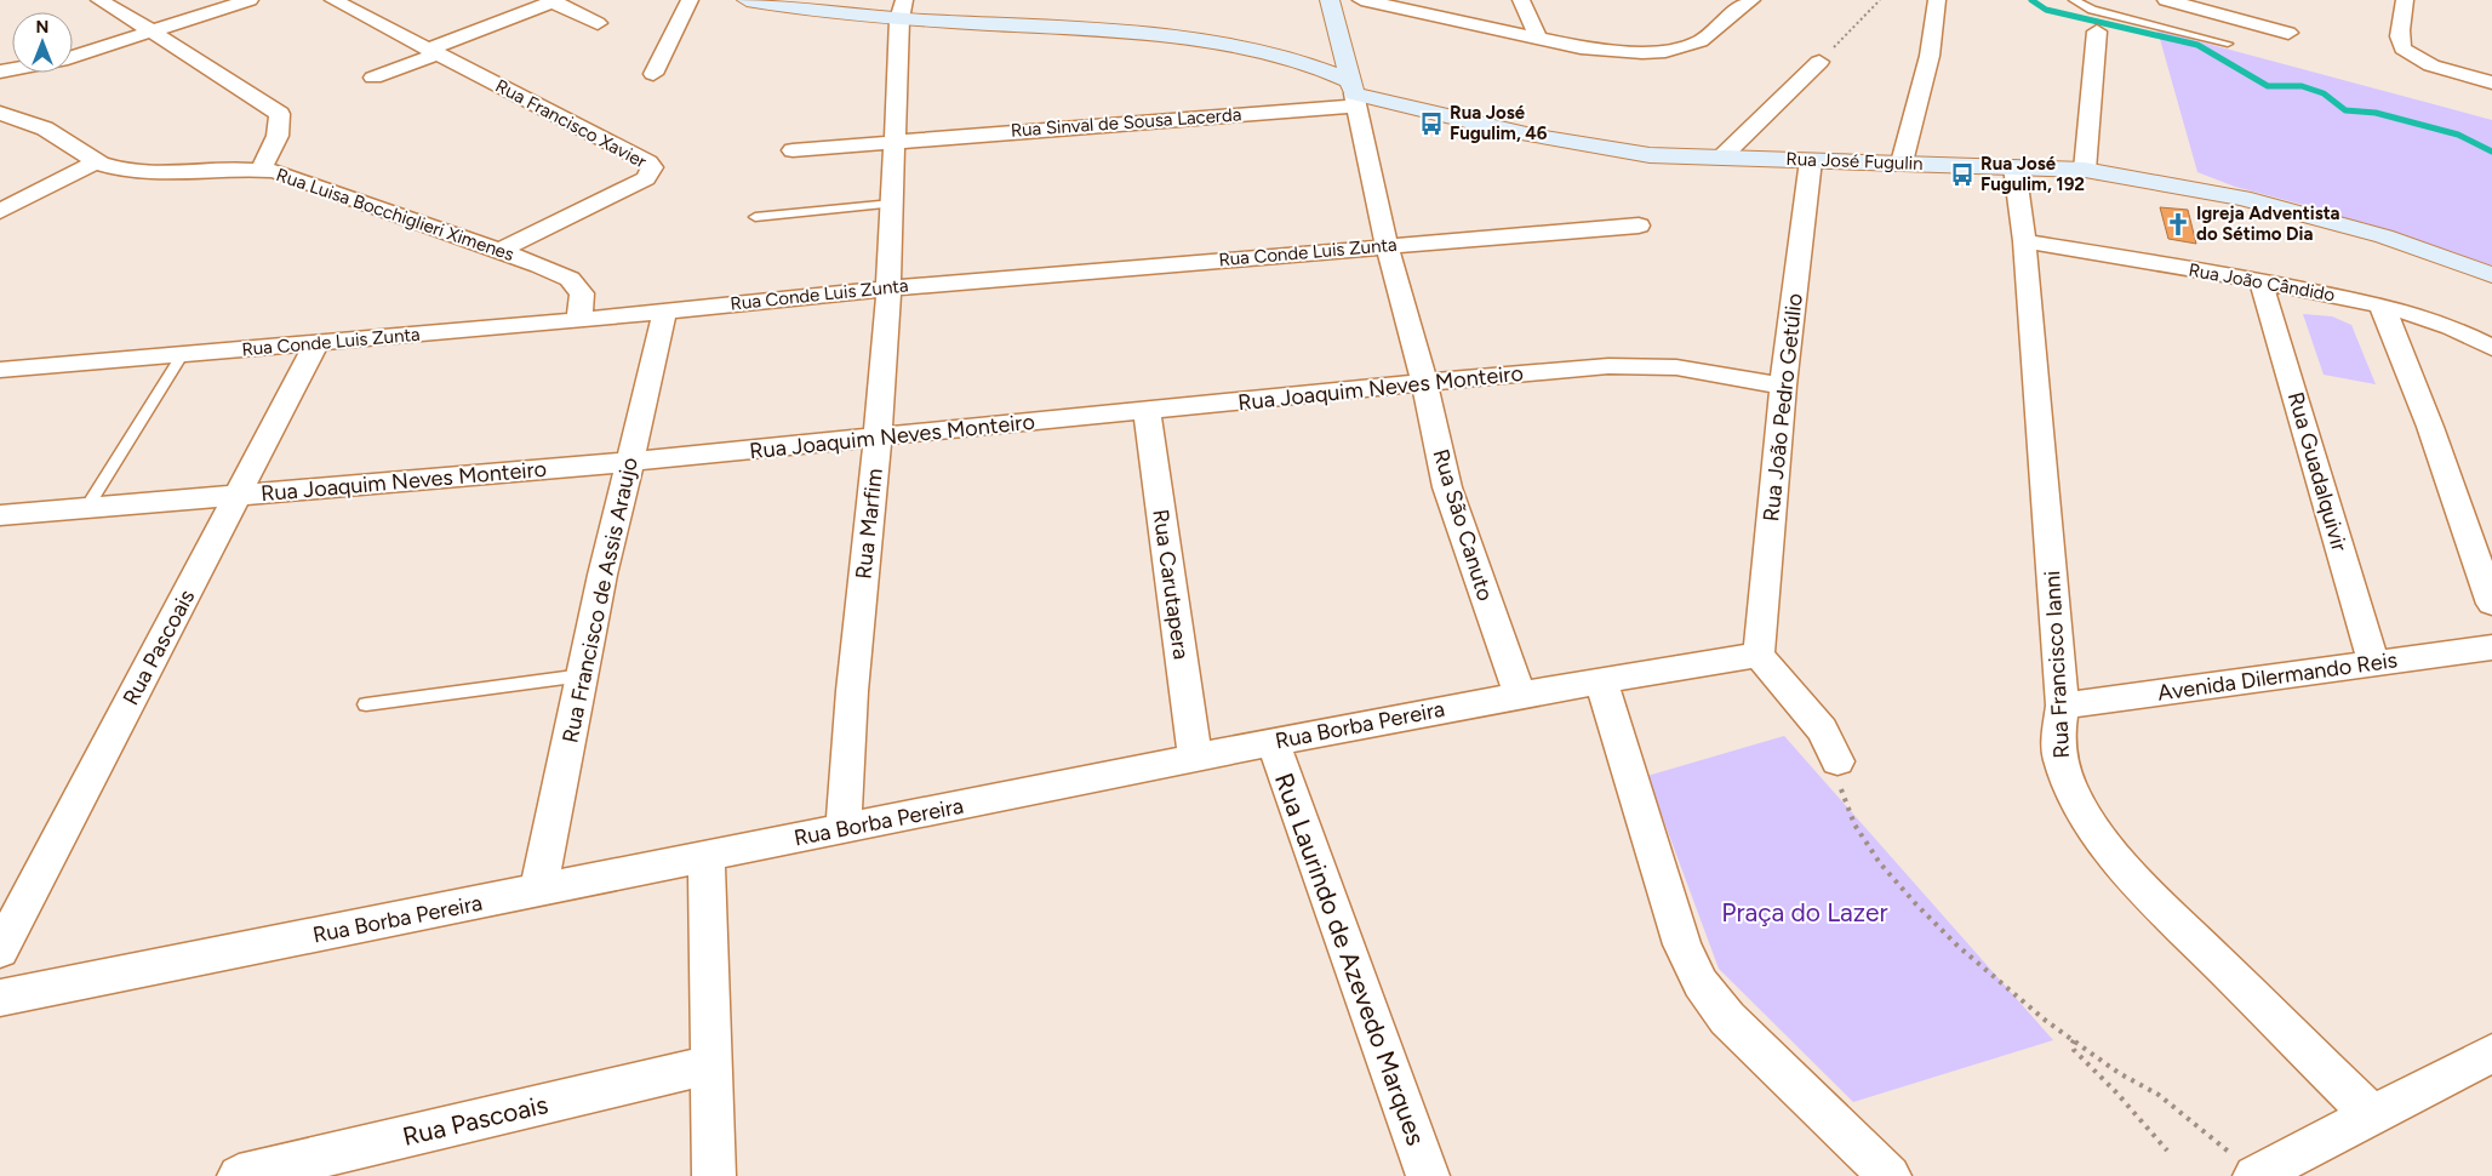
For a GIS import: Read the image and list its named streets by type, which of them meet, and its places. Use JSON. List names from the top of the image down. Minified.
{"streets":{"street":["Rua Sinval de Sousa Lacerda","Rua Francisco Xavier","Rua José Fugulin","Rua Luisa Bocchiglieri Ximenes","Rua Conde Luis Zunta","Rua João Cândido","Rua Joaquim Neves Monteiro","Rua João Pedro Getúlio","Rua Guadalquivir","Rua Marfim","Rua São Canuto","Rua Carutapera","Rua Francisco de Assis Araujo","Rua Pascoais","Rua Francisco Ianni","Avenida Dilermando Reis","Rua Borba Pereira","Rua Laurindo de Azevedo Marques"]},"crossings":[["Rua Sinval de Sousa Lacerda","Rua José Fugulin"],["Rua Sinval de Sousa Lacerda","Rua Marfim"],["Rua Sinval de Sousa Lacerda","Rua São Canuto"],["Rua Francisco Xavier","Rua Luisa Bocchiglieri Ximenes"],["Rua José Fugulin","Rua João Pedro Getúlio"],["Rua José Fugulin","Rua Marfim"],["Rua José Fugulin","Rua São Canuto"],["Rua José Fugulin","Rua Francisco Ianni"],["Rua Luisa Bocchiglieri Ximenes","Rua Conde Luis Zunta"],["Rua Conde Luis Zunta","Rua Marfim"],["Rua Conde Luis Zunta","Rua São Canuto"],["Rua Conde Luis Zunta","Rua Francisco de Assis Araujo"],["Rua Conde Luis Zunta","Rua Pascoais"],["Rua João Cândido","Rua Guadalquivir"],["Rua João Cândido","Rua Francisco Ianni"],["Rua Joaquim Neves Monteiro","Rua João Pedro Getúlio"],["Rua Joaquim Neves Monteiro","Rua Marfim"],["Rua Joaquim Neves Monteiro","Rua São Canuto"],["Rua Joaquim Neves Monteiro","Rua Carutapera"],["Rua Joaquim Neves Monteiro","Rua Francisco de Assis Araujo"],["Rua Joaquim Neves Monteiro","Rua Pascoais"],["Rua João Pedro Getúlio","Rua Borba Pereira"],["Rua Guadalquivir","Avenida Dilermando Reis"],["Rua Marfim","Rua Borba Pereira"],["Rua São Canuto","Rua Borba Pereira"],["Rua Carutapera","Rua Borba Pereira"],["Rua Francisco de Assis Araujo","Rua Borba Pereira"],["Rua Francisco Ianni","Avenida Dilermando Reis"],["Rua Borba Pereira","Rua Laurindo de Azevedo Marques"]],"parks":["Praça do Lazer"],"places":{"bus stop":["Rua José Fugulim, 46","Rua José Fugulim, 192"],"church":["Igreja Adventista do Sétimo Dia"]},"north":"top"}
